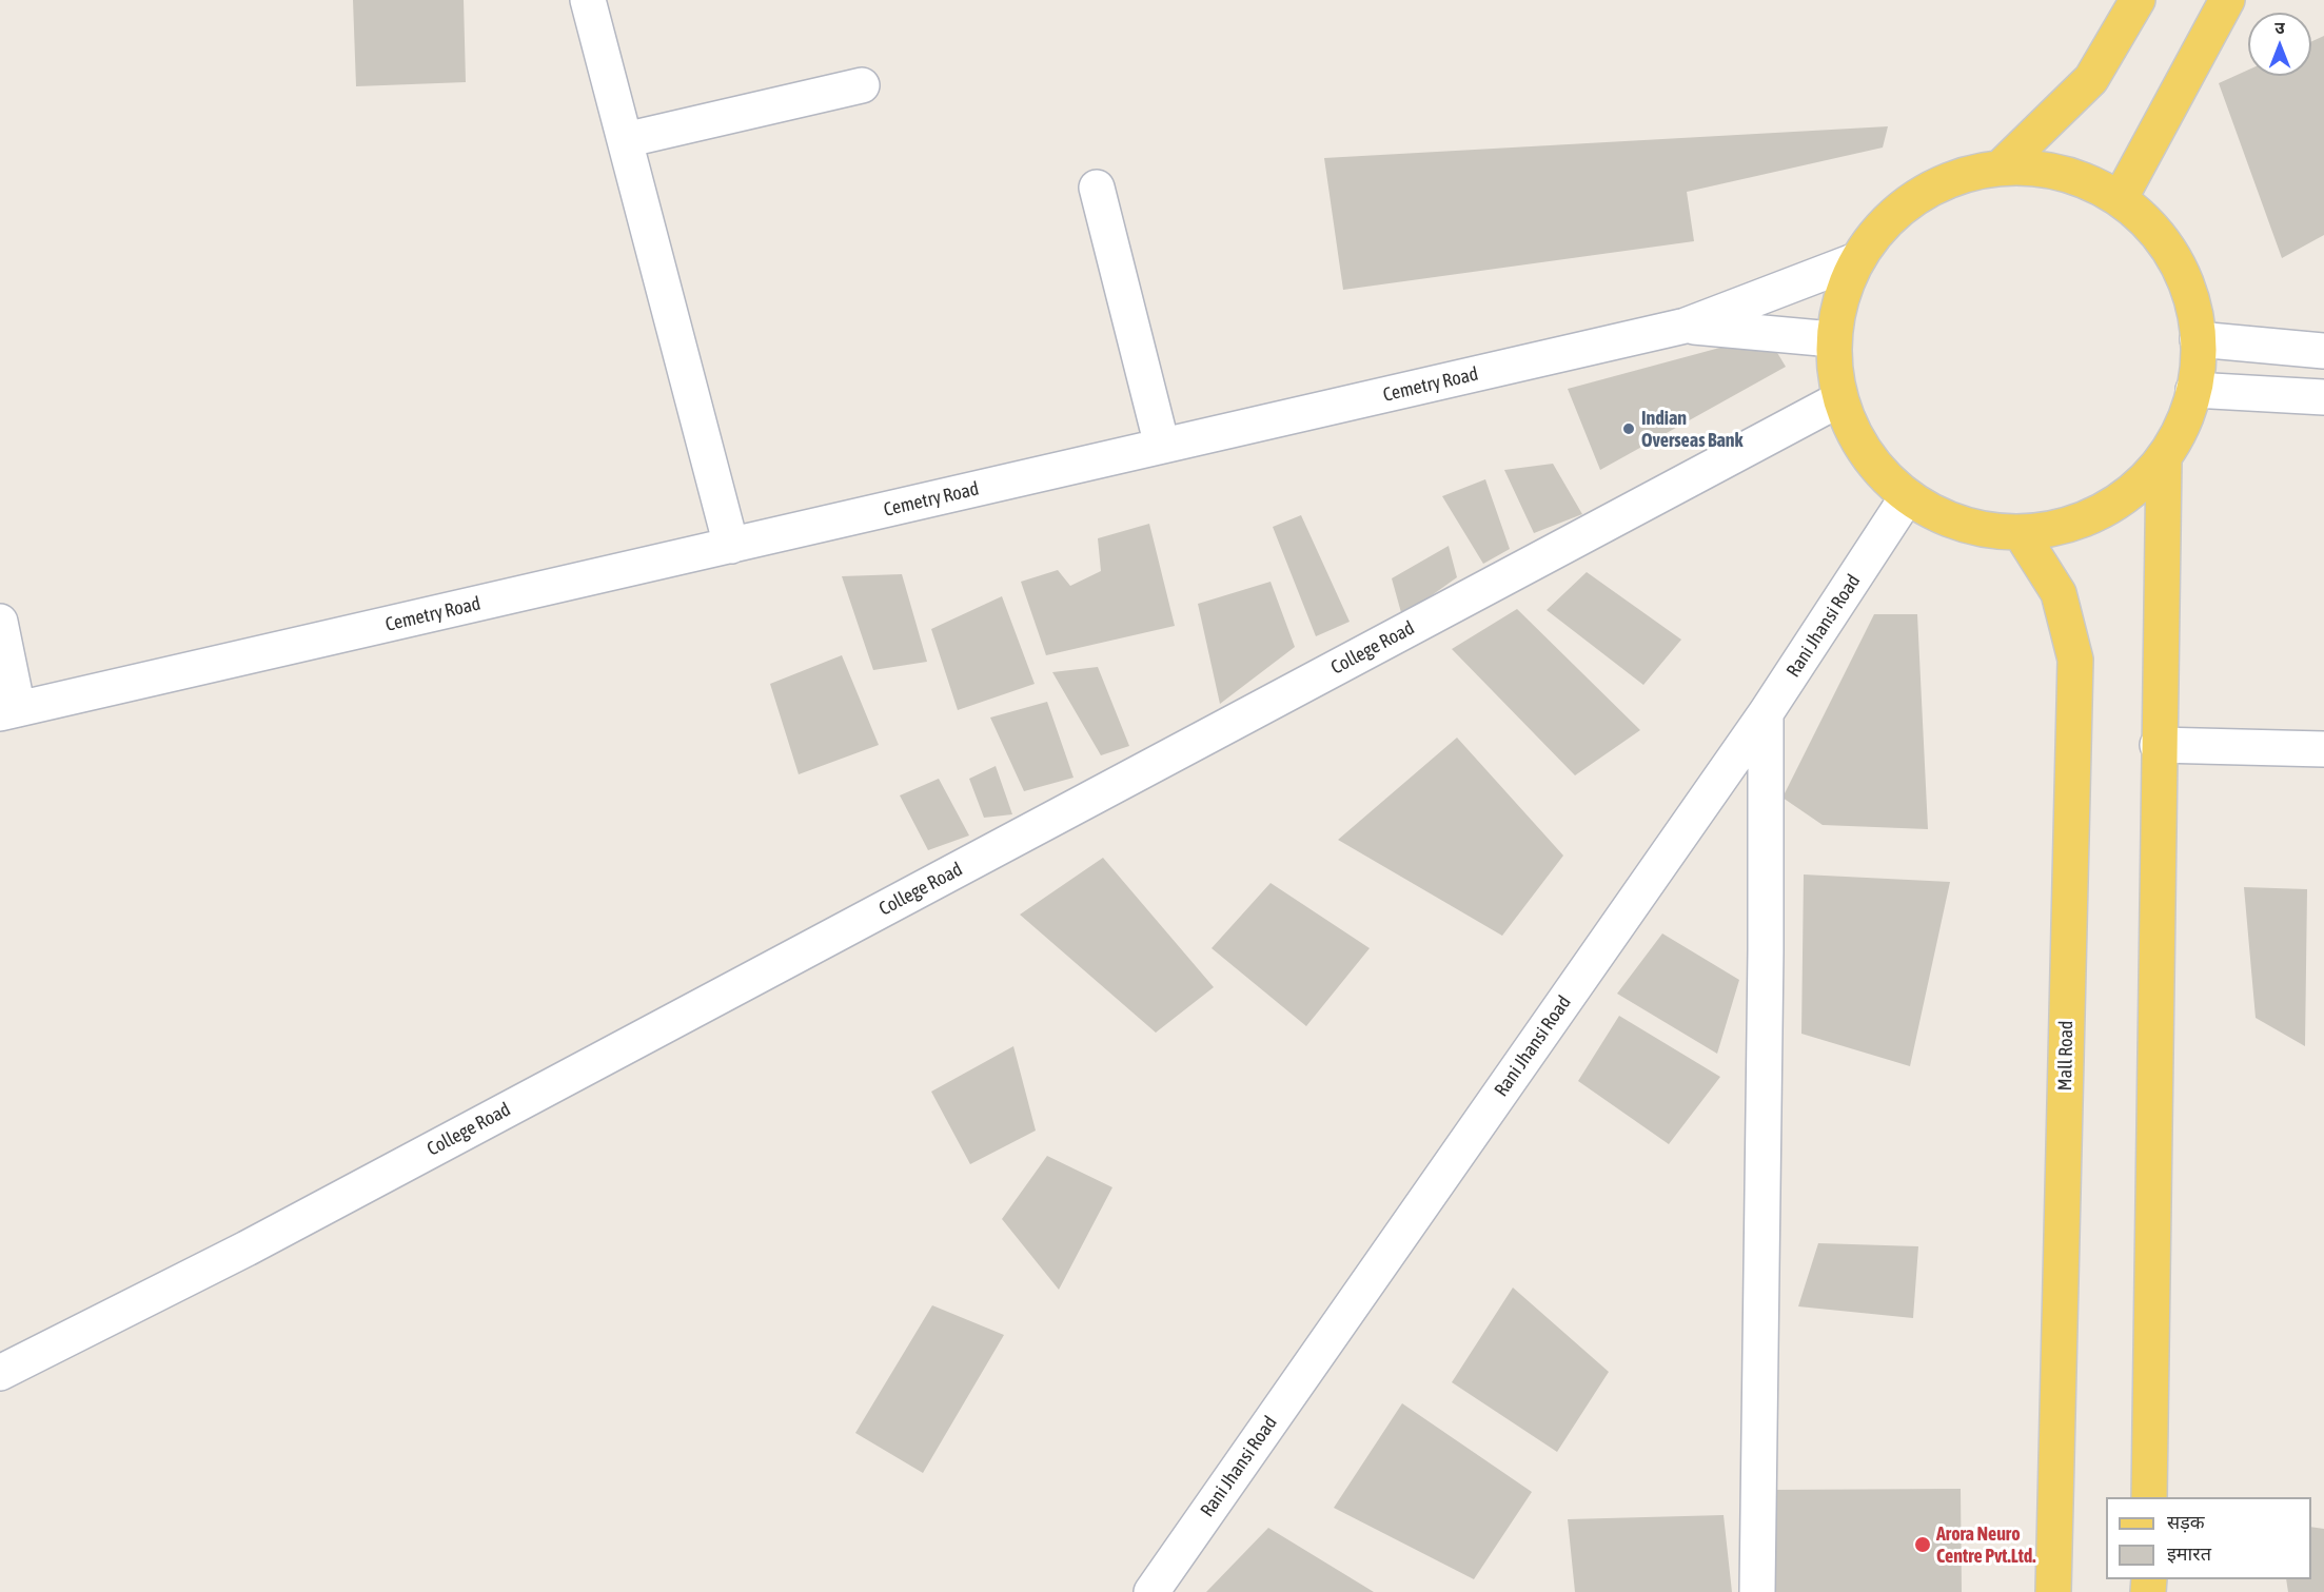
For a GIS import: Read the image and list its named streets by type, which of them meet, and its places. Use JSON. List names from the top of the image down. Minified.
{"streets":{"main road":["Mall Road"],"street":["Cemetry Road","Rani Jhansi Road","College Road"]},"places":["Indian Overseas Bank","Arora Neuro Centre Pvt.Ltd."],"legend":["सड़क","इमारत"],"north":"top"}
